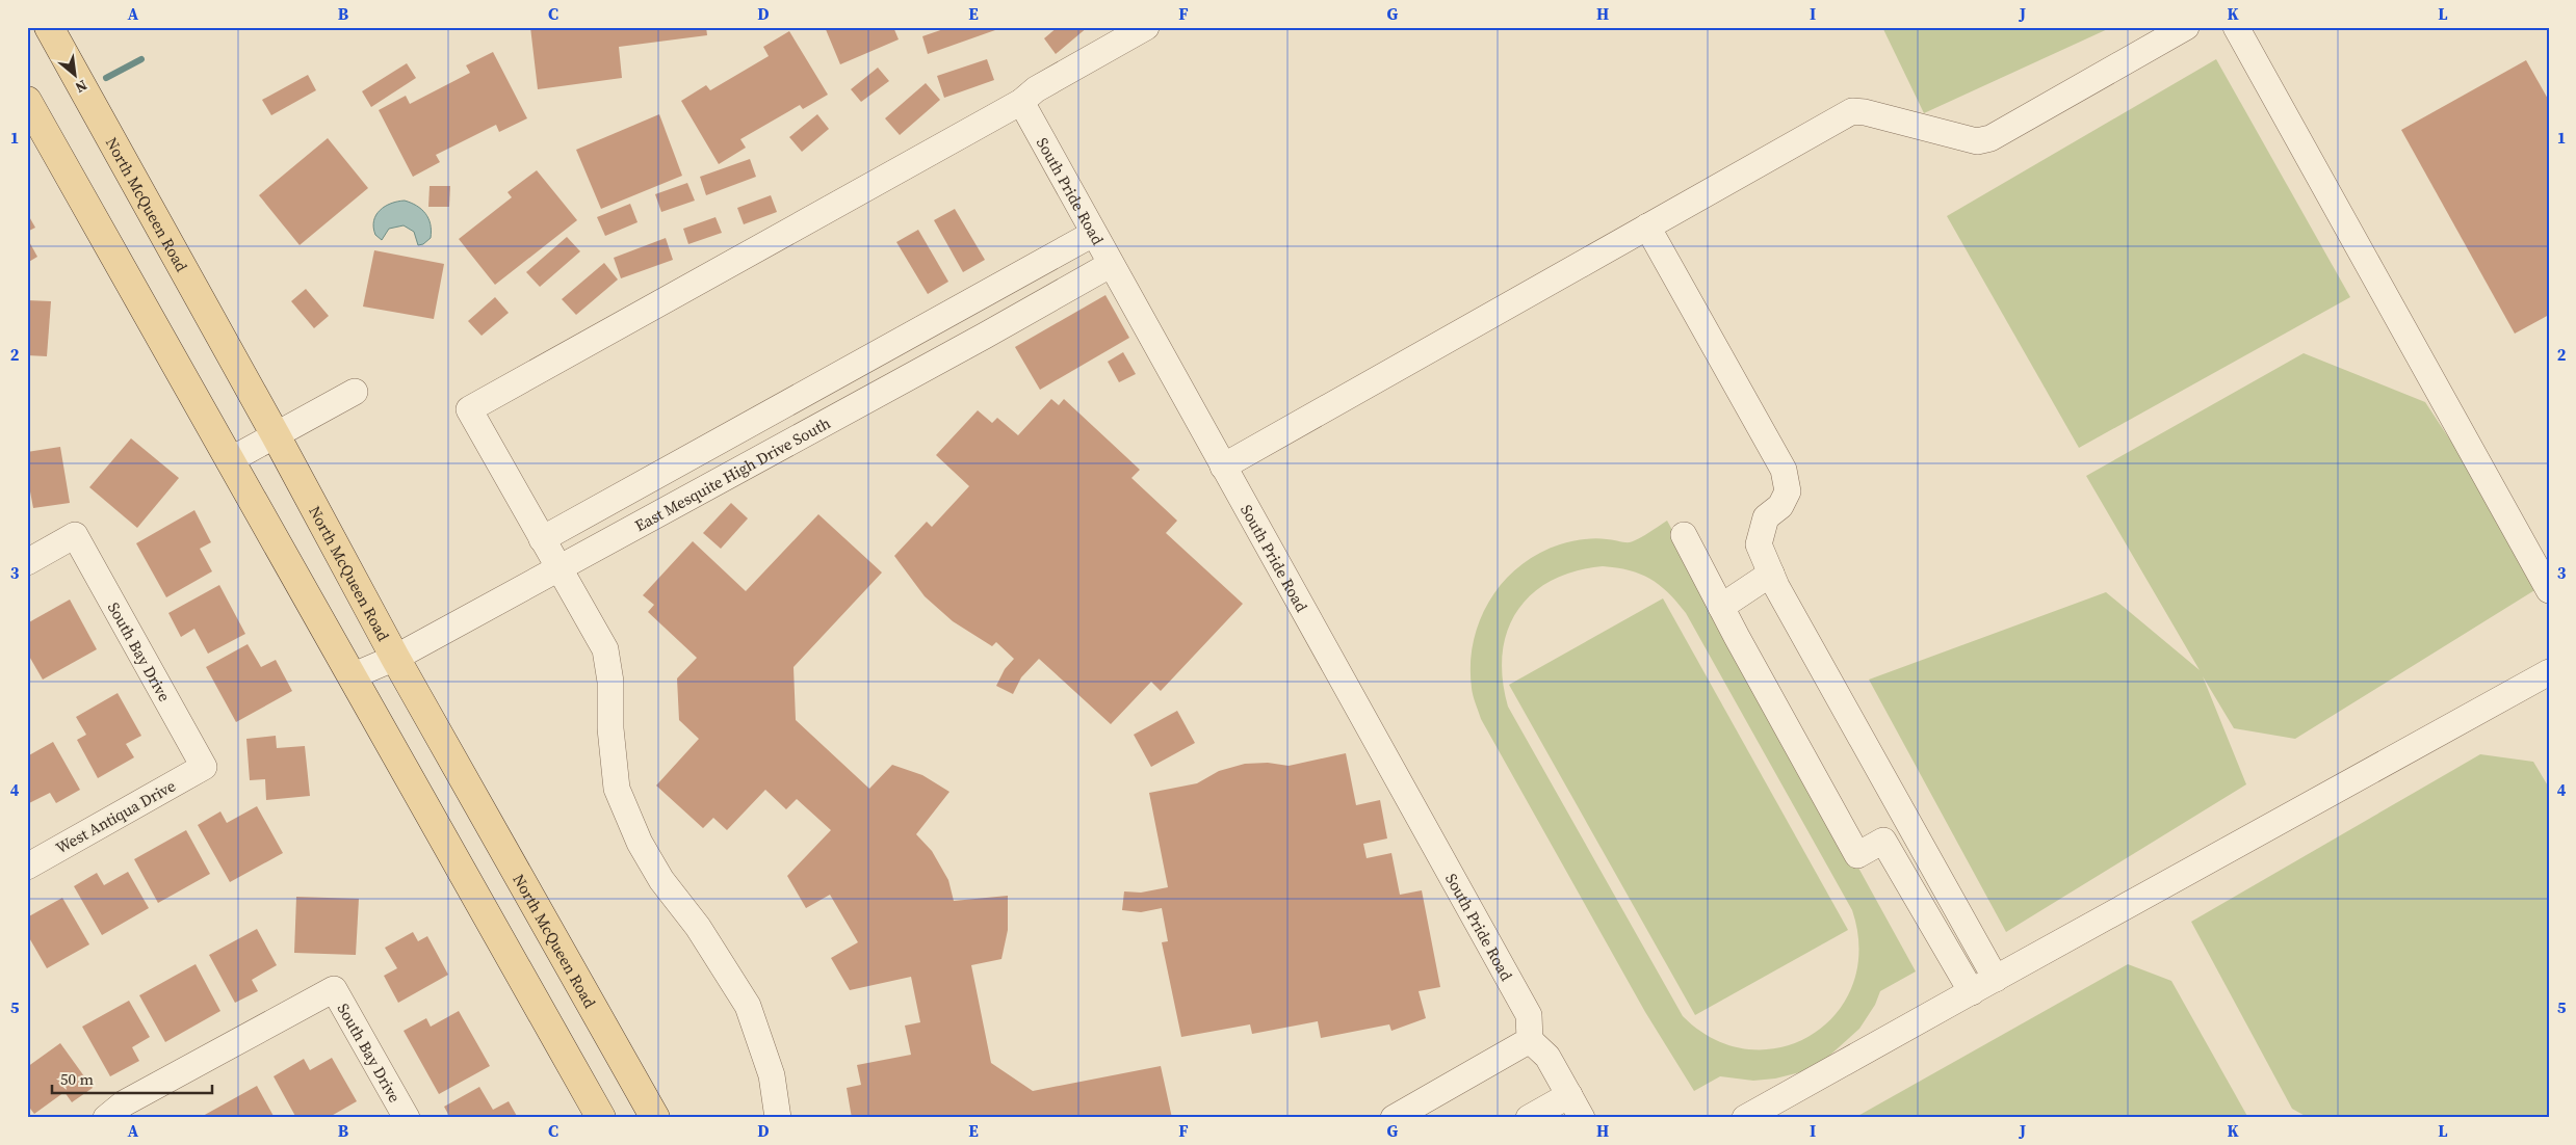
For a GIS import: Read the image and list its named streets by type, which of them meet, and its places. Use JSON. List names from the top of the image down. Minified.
{"streets":{"main road":["North McQueen Road"],"street":["South Pride Road","East Mesquite High Drive South","South Bay Drive","West Antiqua Drive"]},"crossings":[["South Pride Road","East Mesquite High Drive South"],["North McQueen Road","East Mesquite High Drive South"],["South Bay Drive","West Antiqua Drive"]],"scale_bar":"50 m","north":"bottom right","grid":{"columns":["A","B","C","D","E","F","G","H","I","J","K","L"],"rows":["1","2","3","4","5"]}}
